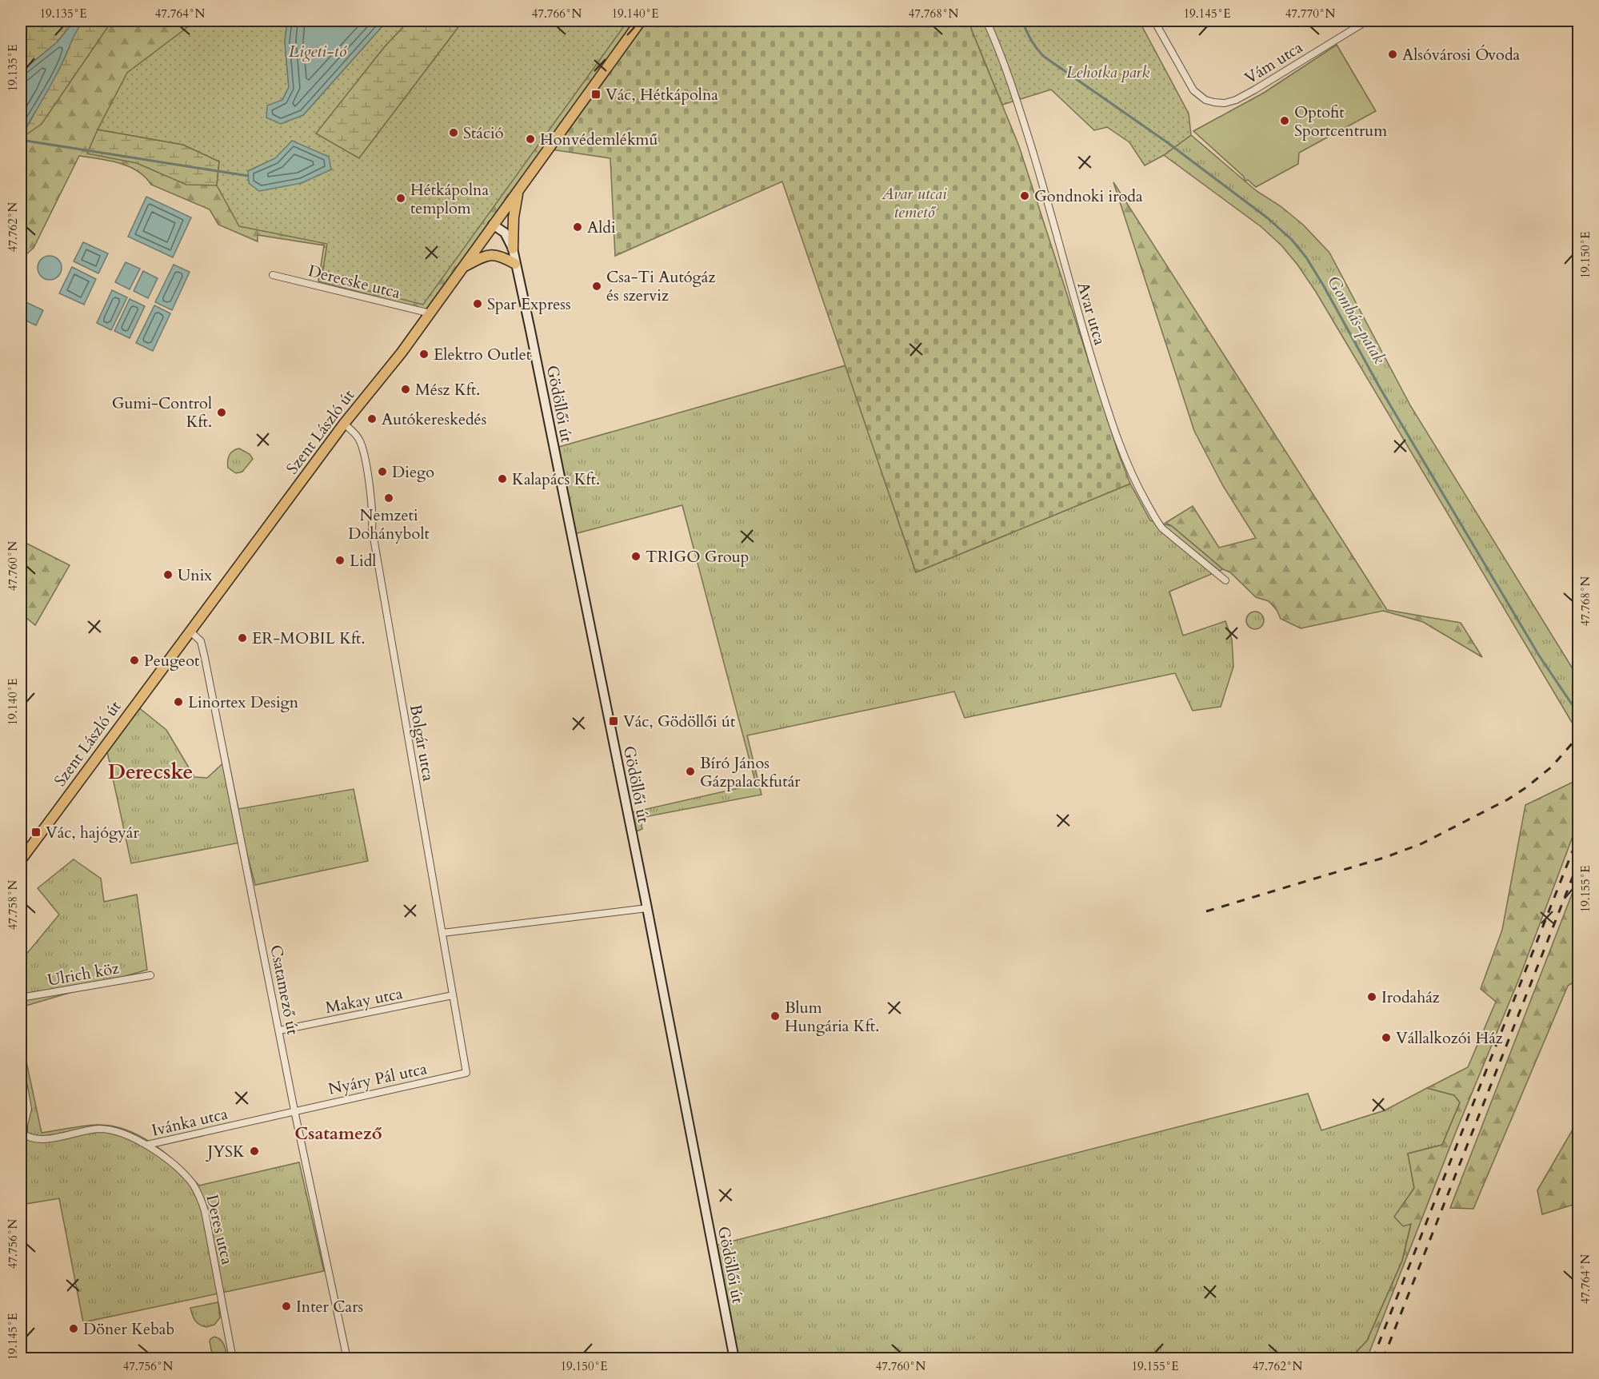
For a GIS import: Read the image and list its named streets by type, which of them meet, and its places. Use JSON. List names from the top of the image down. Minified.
{"streets":{"main road":["Gödöllői út","Szent László út"],"street":["Vám utca","Derecske utca","Avar utca","Bolgár utca","Ulrich köz","Csatamező út","Makay utca","Nyáry Pál utca","Ivánka utca","Deres utca"]},"crossings":[["Derecske utca","Szent László út"],["Gödöllői út","Szent László út"],["Szent László út","Bolgár utca"],["Szent László út","Csatamező út"],["Bolgár utca","Makay utca"],["Bolgár utca","Nyáry Pál utca"],["Csatamező út","Makay utca"],["Csatamező út","Nyáry Pál utca"],["Csatamező út","Ivánka utca"],["Nyáry Pál utca","Ivánka utca"],["Ivánka utca","Deres utca"]],"districts":["Derecske","Csatamező"],"water":["Ligeti-tó","Gombás-patak"],"parks":["Lehotka park","Avar utcai temető"],"places":{"other":["Alsóvárosi Óvoda","Optofit Sportcentrum","Stáció","Honvédemlékmű","Gondnoki iroda","Hétkápolna templom","Aldi","Csa-Ti Autógáz és szerviz","Spar Express","Elektro Outlet","Mész Kft.","Gumi-Control Kft.","Autókereskedés","Diego","Kalapács Kft.","Nemzeti Dohánybolt","TRIGO Group","Lidl","Unix","ER-MOBIL Kft.","Peugeot","Linortex Design","Bíró János Gázpalackfutár","Irodaház","Blum Hungária Kft.","Vállalkozói Ház","JYSK","Inter Cars","Döner Kebab"],"transit":["Vác, Hétkápolna","Vác, Gödöllői út","Vác, hajógyár"]},"coordinates":["19.135°E","47.764°N","47.766°N","19.140°E","47.768°N","19.145°E","47.770°N","47.762°N","19.150°E","47.760°N","19.155°E","47.758°N","47.756°N"]}
